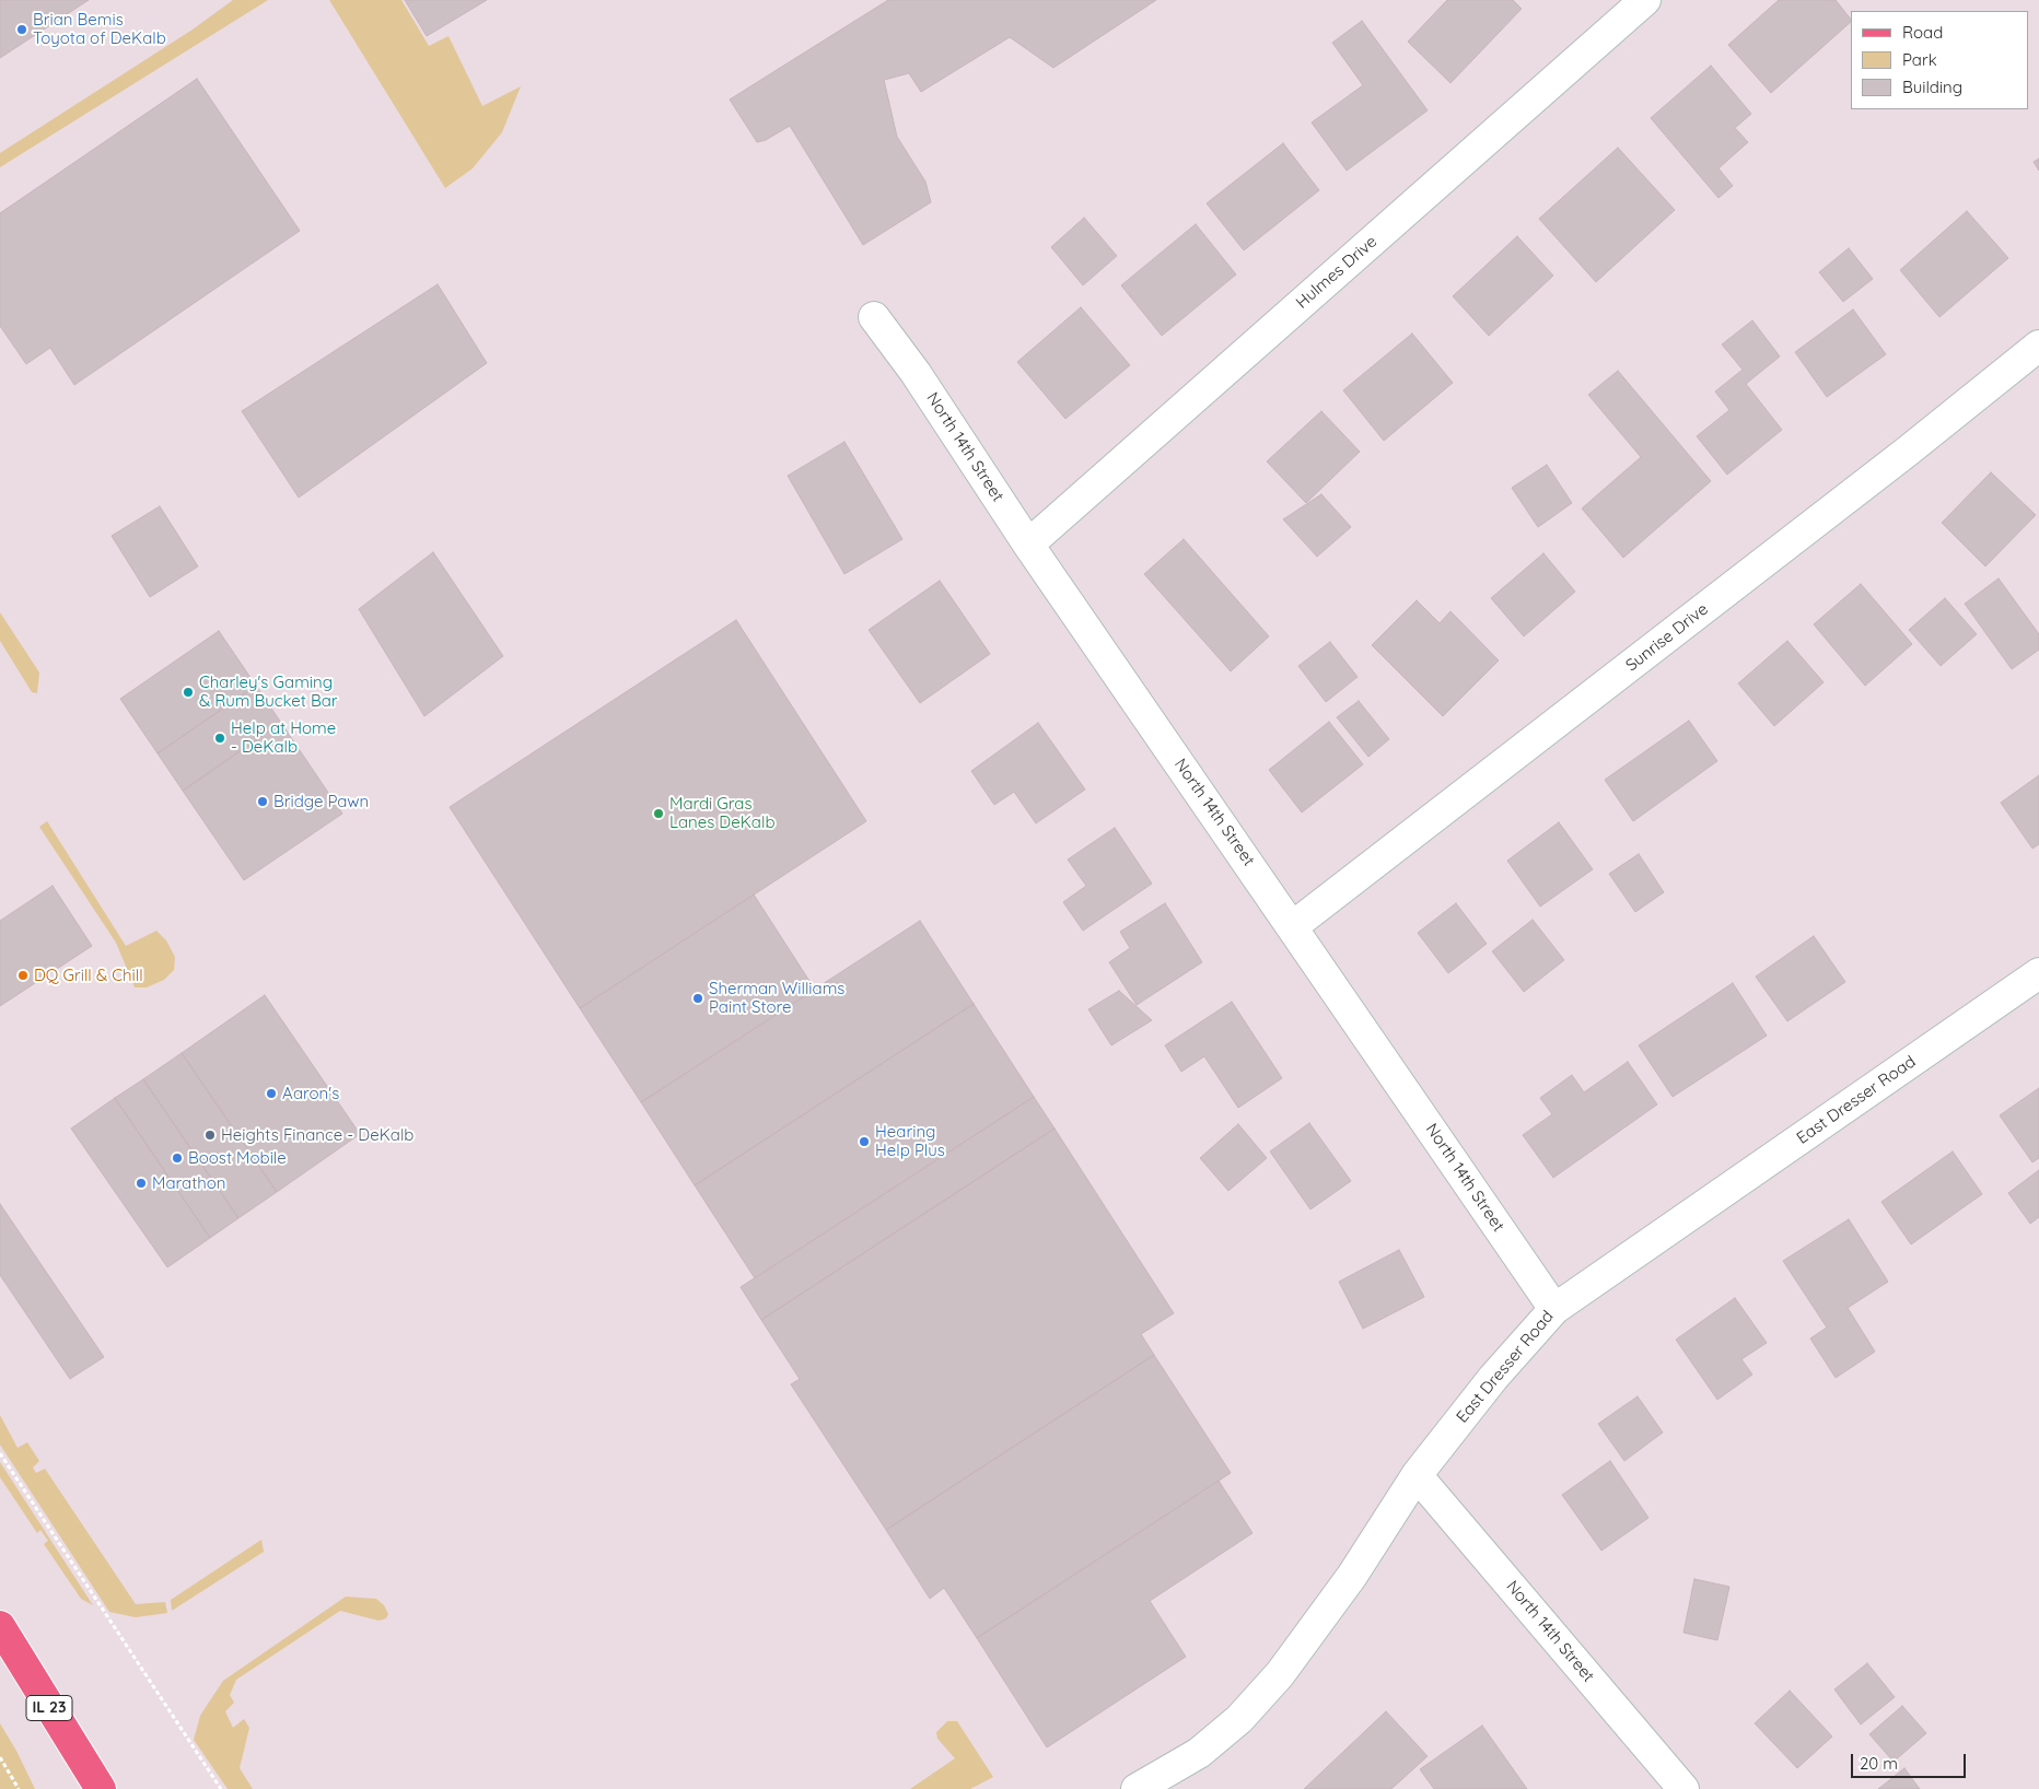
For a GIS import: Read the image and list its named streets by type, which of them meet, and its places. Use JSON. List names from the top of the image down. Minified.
{"streets":{"main road":["IL 23"],"street":["Hulmes Drive","North 14th Street","Sunrise Drive","East Dresser Road"]},"crossings":[["Hulmes Drive","North 14th Street"],["North 14th Street","Sunrise Drive"],["North 14th Street","East Dresser Road"]],"places":["Brian Bemis Toyota of DeKalb","Charley's Gaming & Rum Bucket Bar","Help at Home - DeKalb","Bridge Pawn","Mardi Gras Lanes DeKalb","DQ Grill & Chill","Sherman Williams Paint Store","Aaron's","Heights Finance - DeKalb","Hearing Help Plus","Boost Mobile","Marathon"],"legend":["Road","Park","Building"],"scale_bar":"20 m"}
